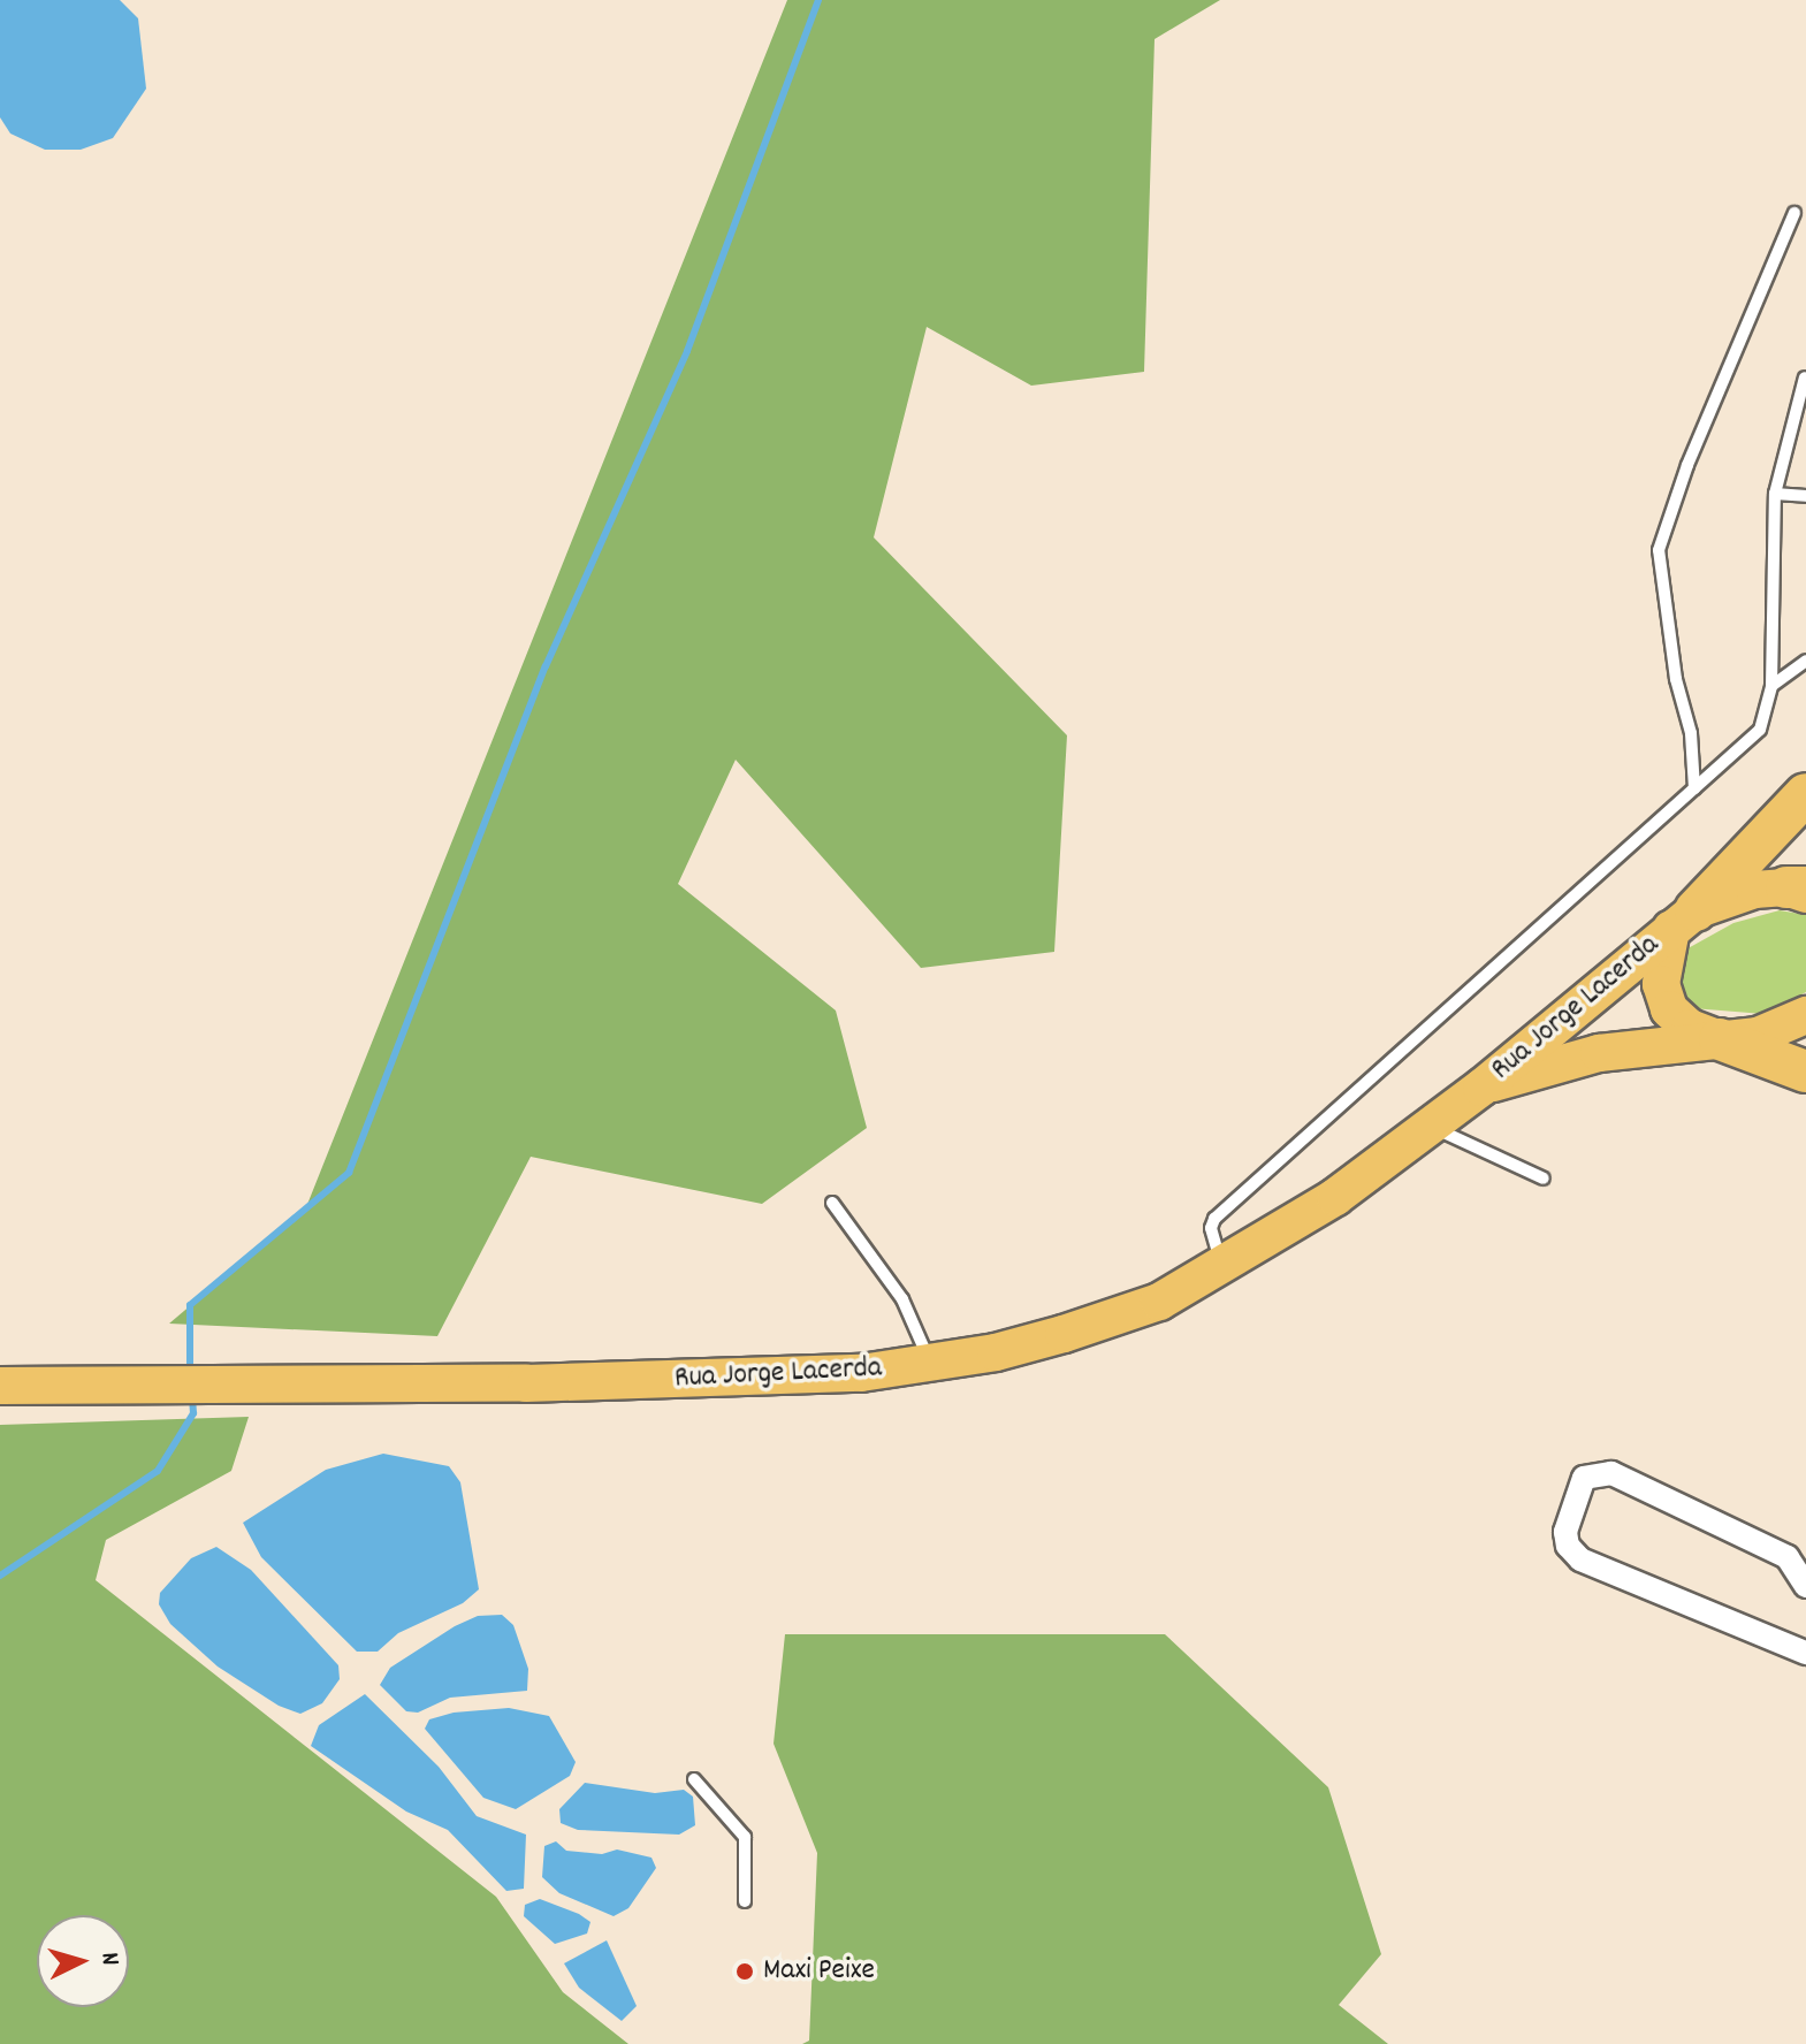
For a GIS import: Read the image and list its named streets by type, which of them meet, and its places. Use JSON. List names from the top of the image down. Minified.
{"streets":{"main road":["Rua Jorge Lacerda"]},"places":["Maxi Peixe"],"north":"right"}
